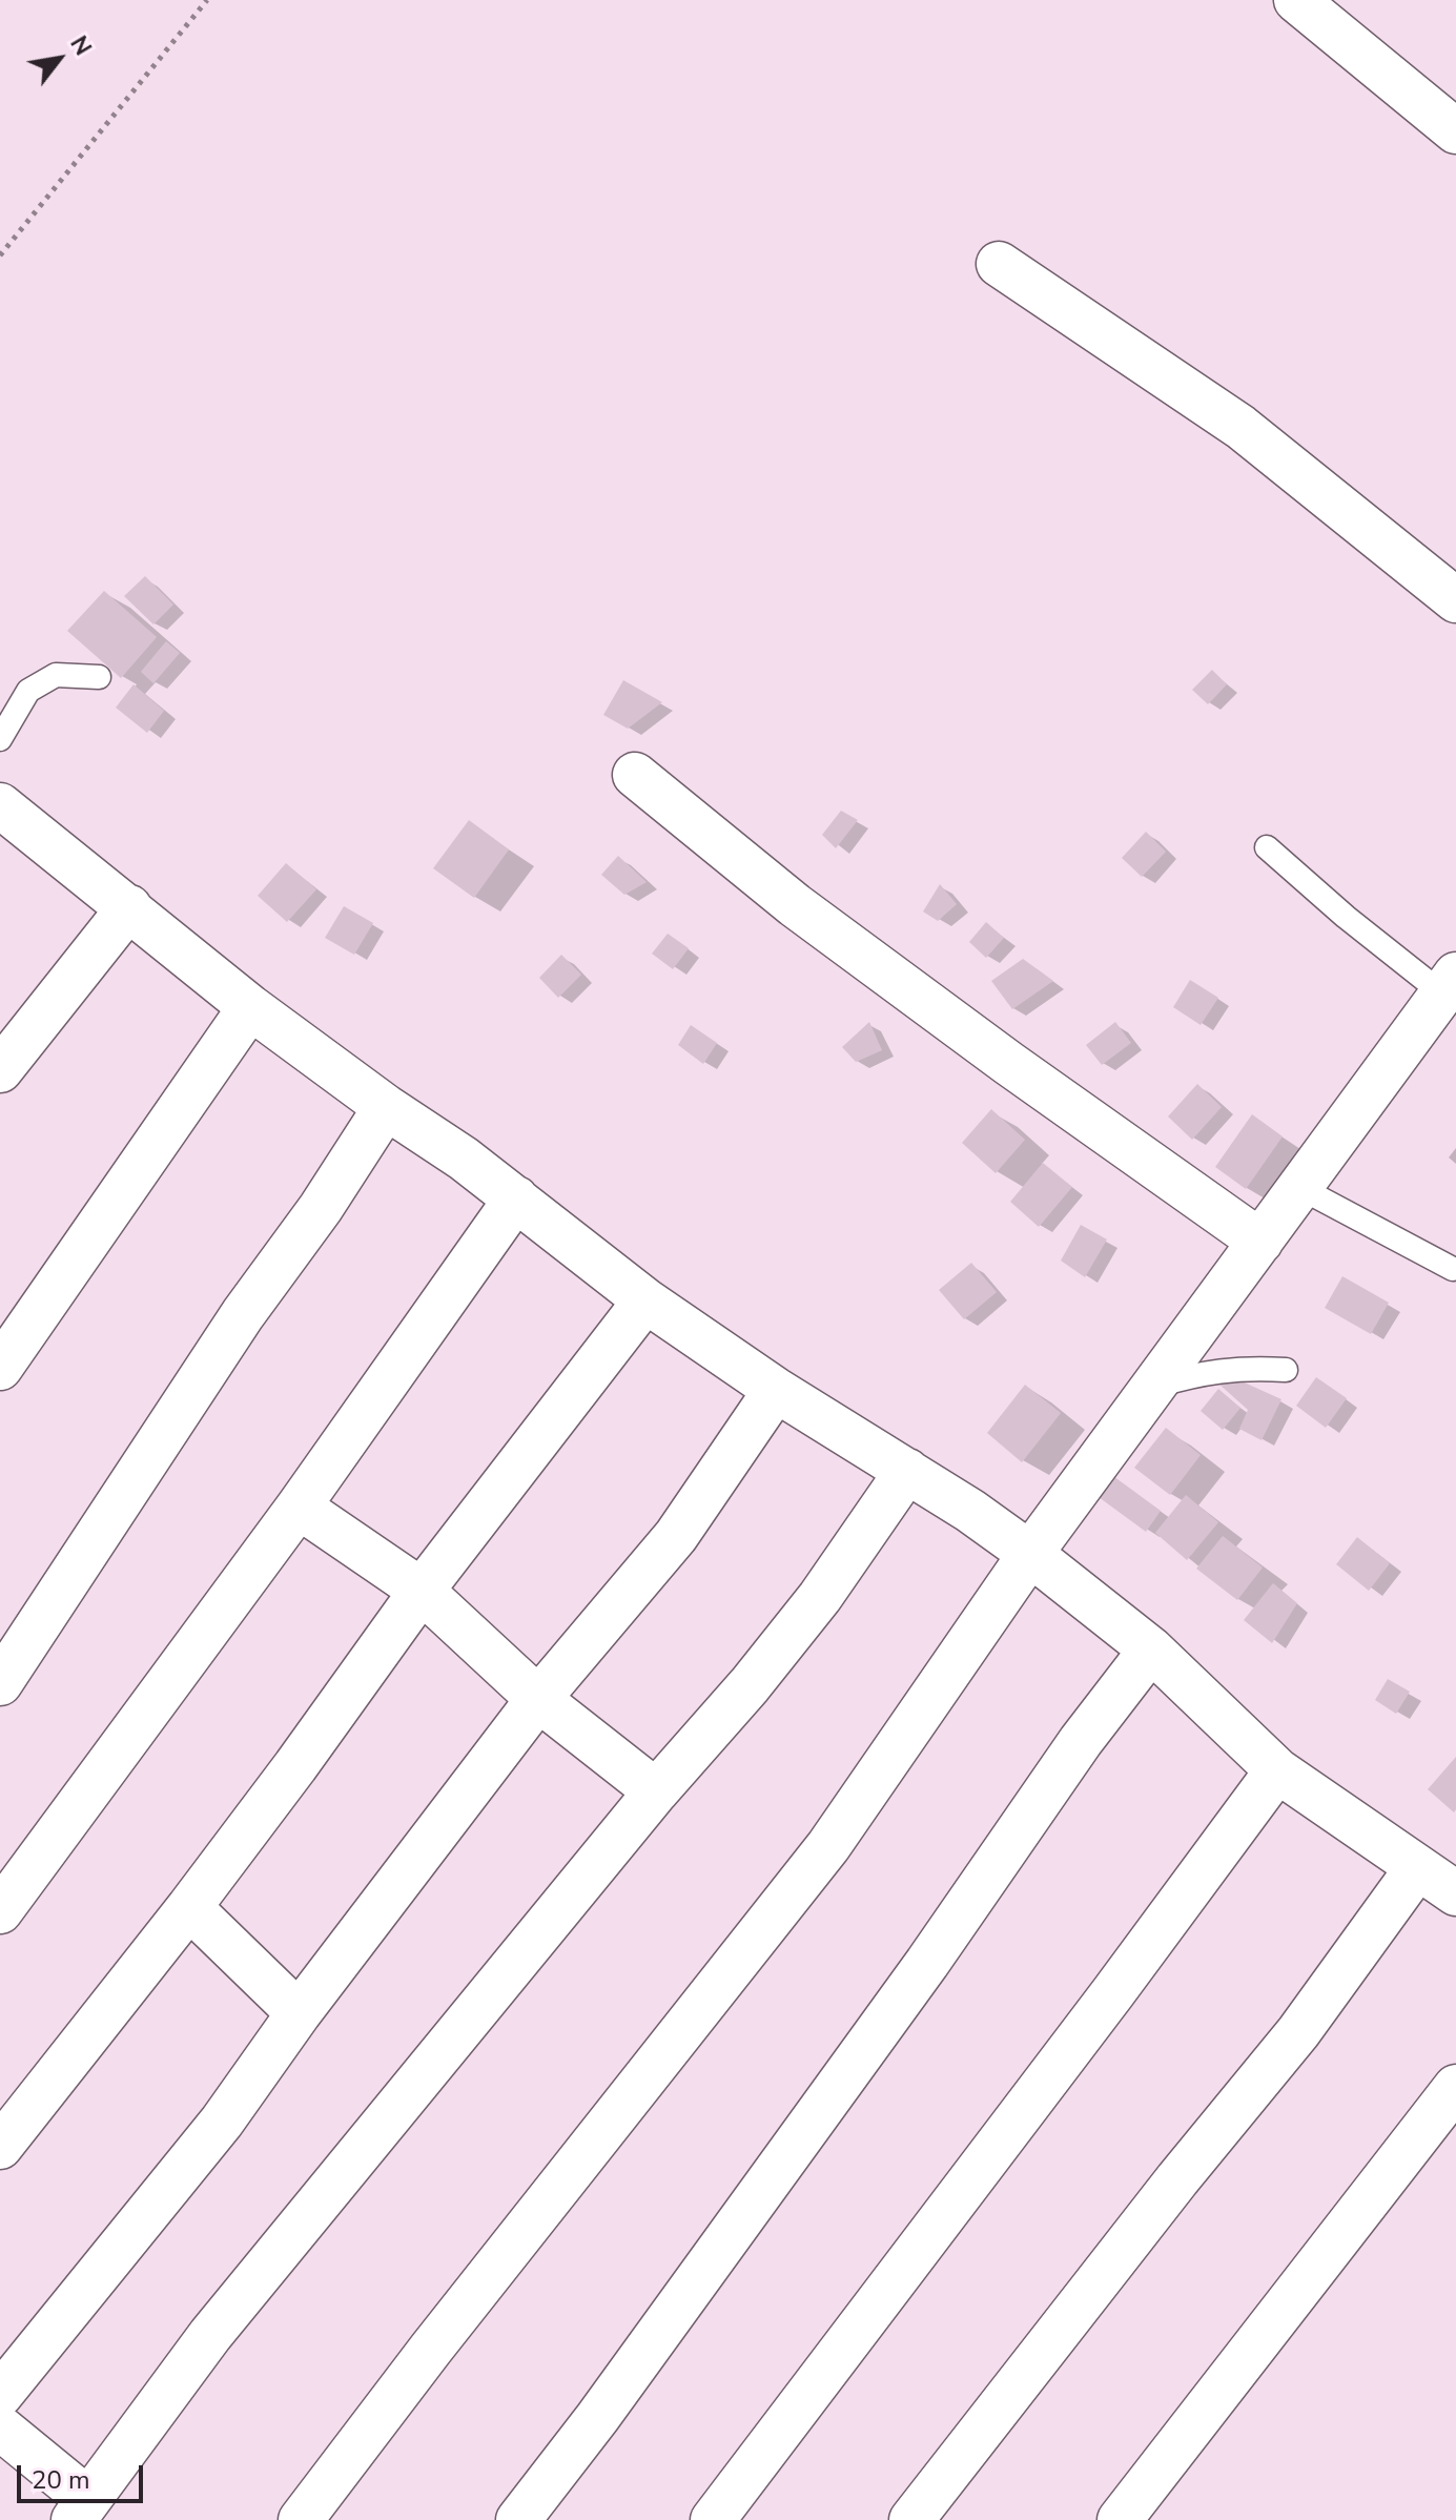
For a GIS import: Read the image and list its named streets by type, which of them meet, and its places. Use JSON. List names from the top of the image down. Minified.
{"scale_bar":"20 m","north":"top right"}
